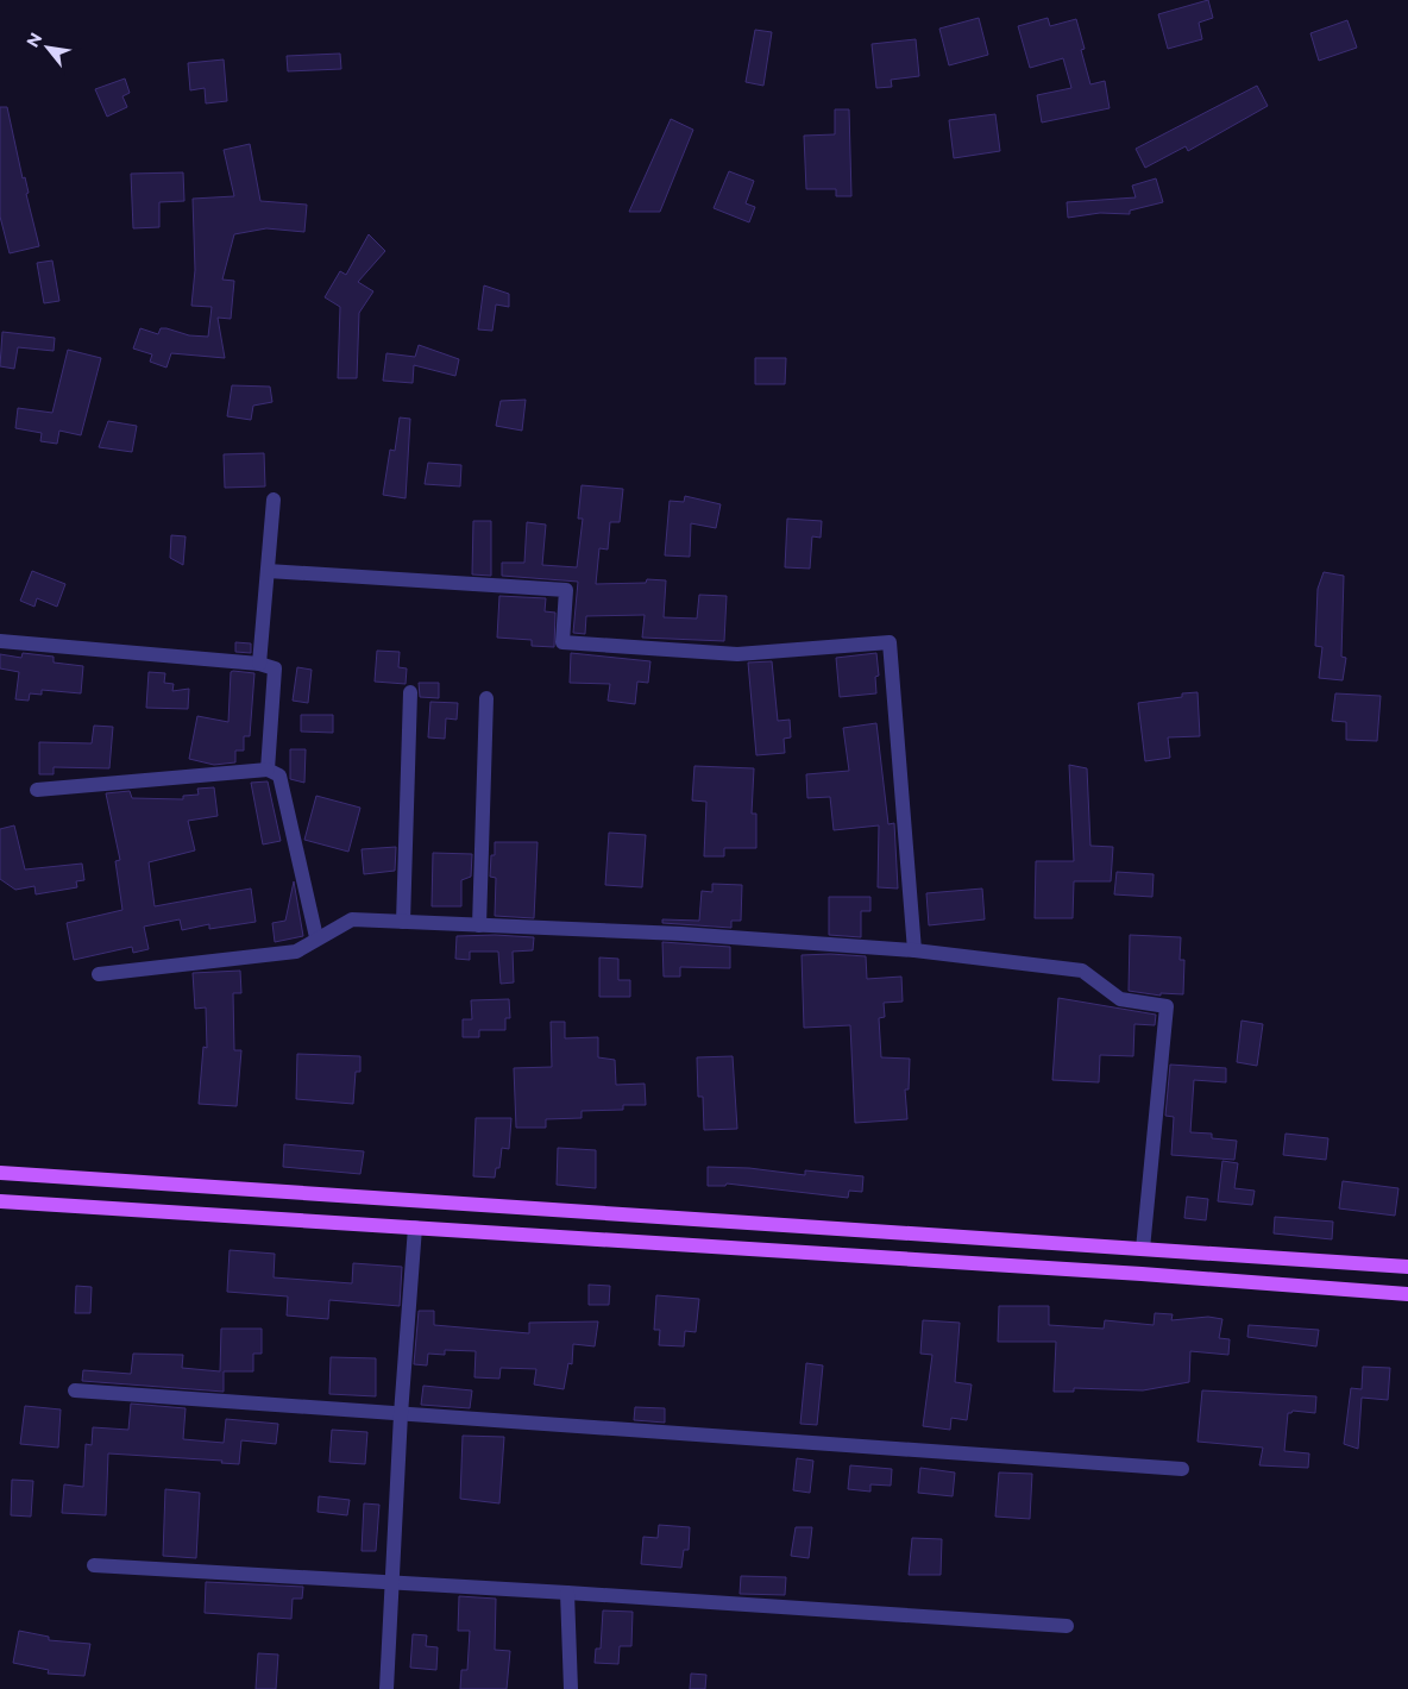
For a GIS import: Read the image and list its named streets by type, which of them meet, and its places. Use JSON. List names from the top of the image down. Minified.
{"north":"top left"}
